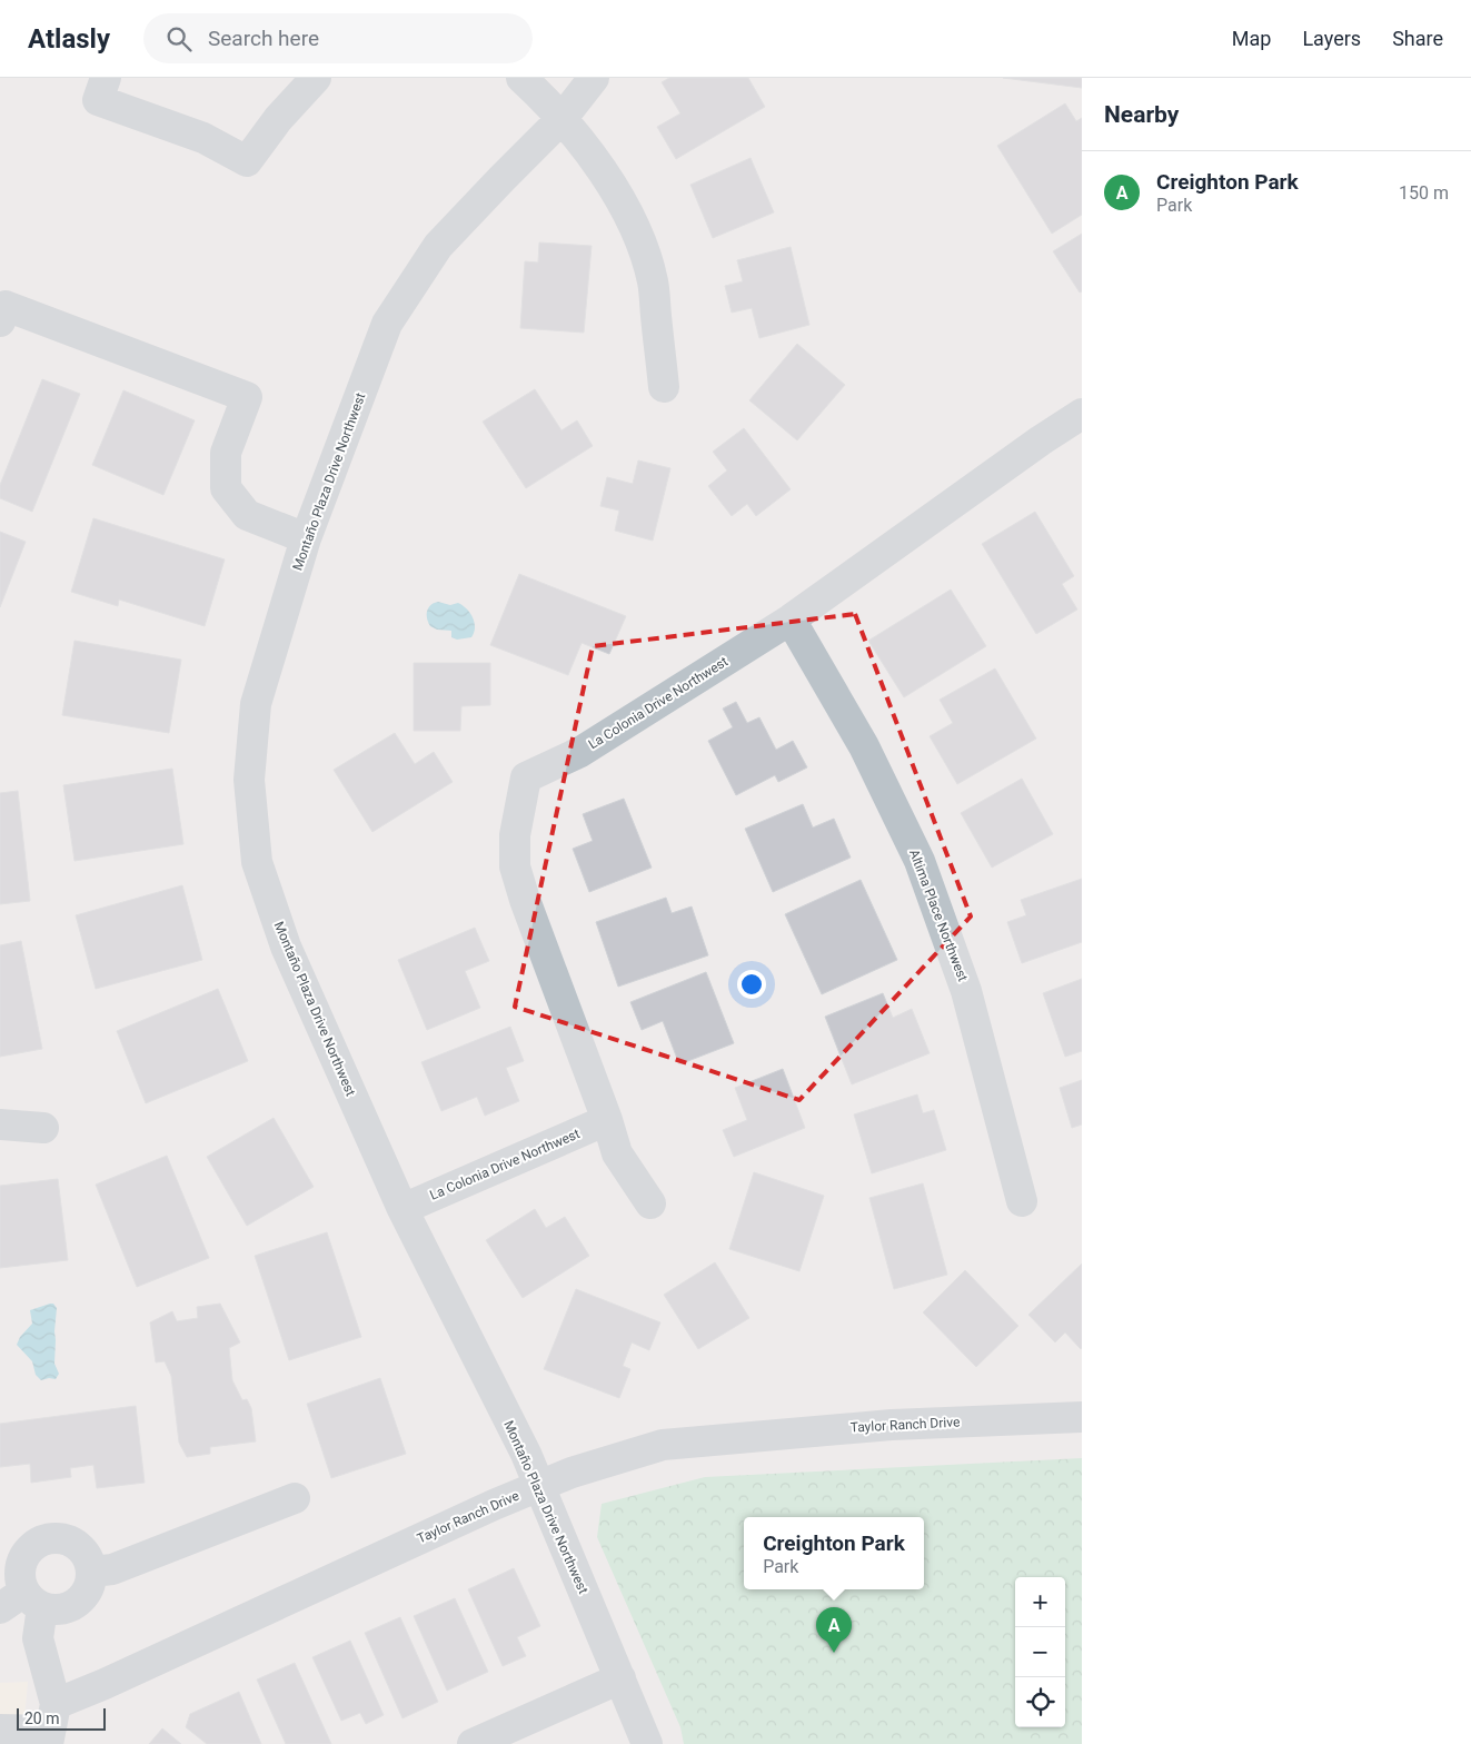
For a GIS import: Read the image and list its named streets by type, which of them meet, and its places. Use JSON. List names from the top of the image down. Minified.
{"streets":{"street":["Montaño Plaza Drive Northwest","La Colonia Drive Northwest","Altima Place Northwest","Taylor Ranch Drive"]},"crossings":[["Montaño Plaza Drive Northwest","La Colonia Drive Northwest"],["Montaño Plaza Drive Northwest","Taylor Ranch Drive"],["La Colonia Drive Northwest","Altima Place Northwest"]],"scale_bar":"20 m","page":{"header":"Atlasly","search":"Search here","nav":["Map","Layers","Share"],"heading":"Nearby","list":[{"mark":"A","name":"Creighton Park","note":"Park","value":"150 m"}],"popup":["Creighton Park","Park"],"map_buttons":["+","−"],"pins":"A","scale":"20 m"}}
